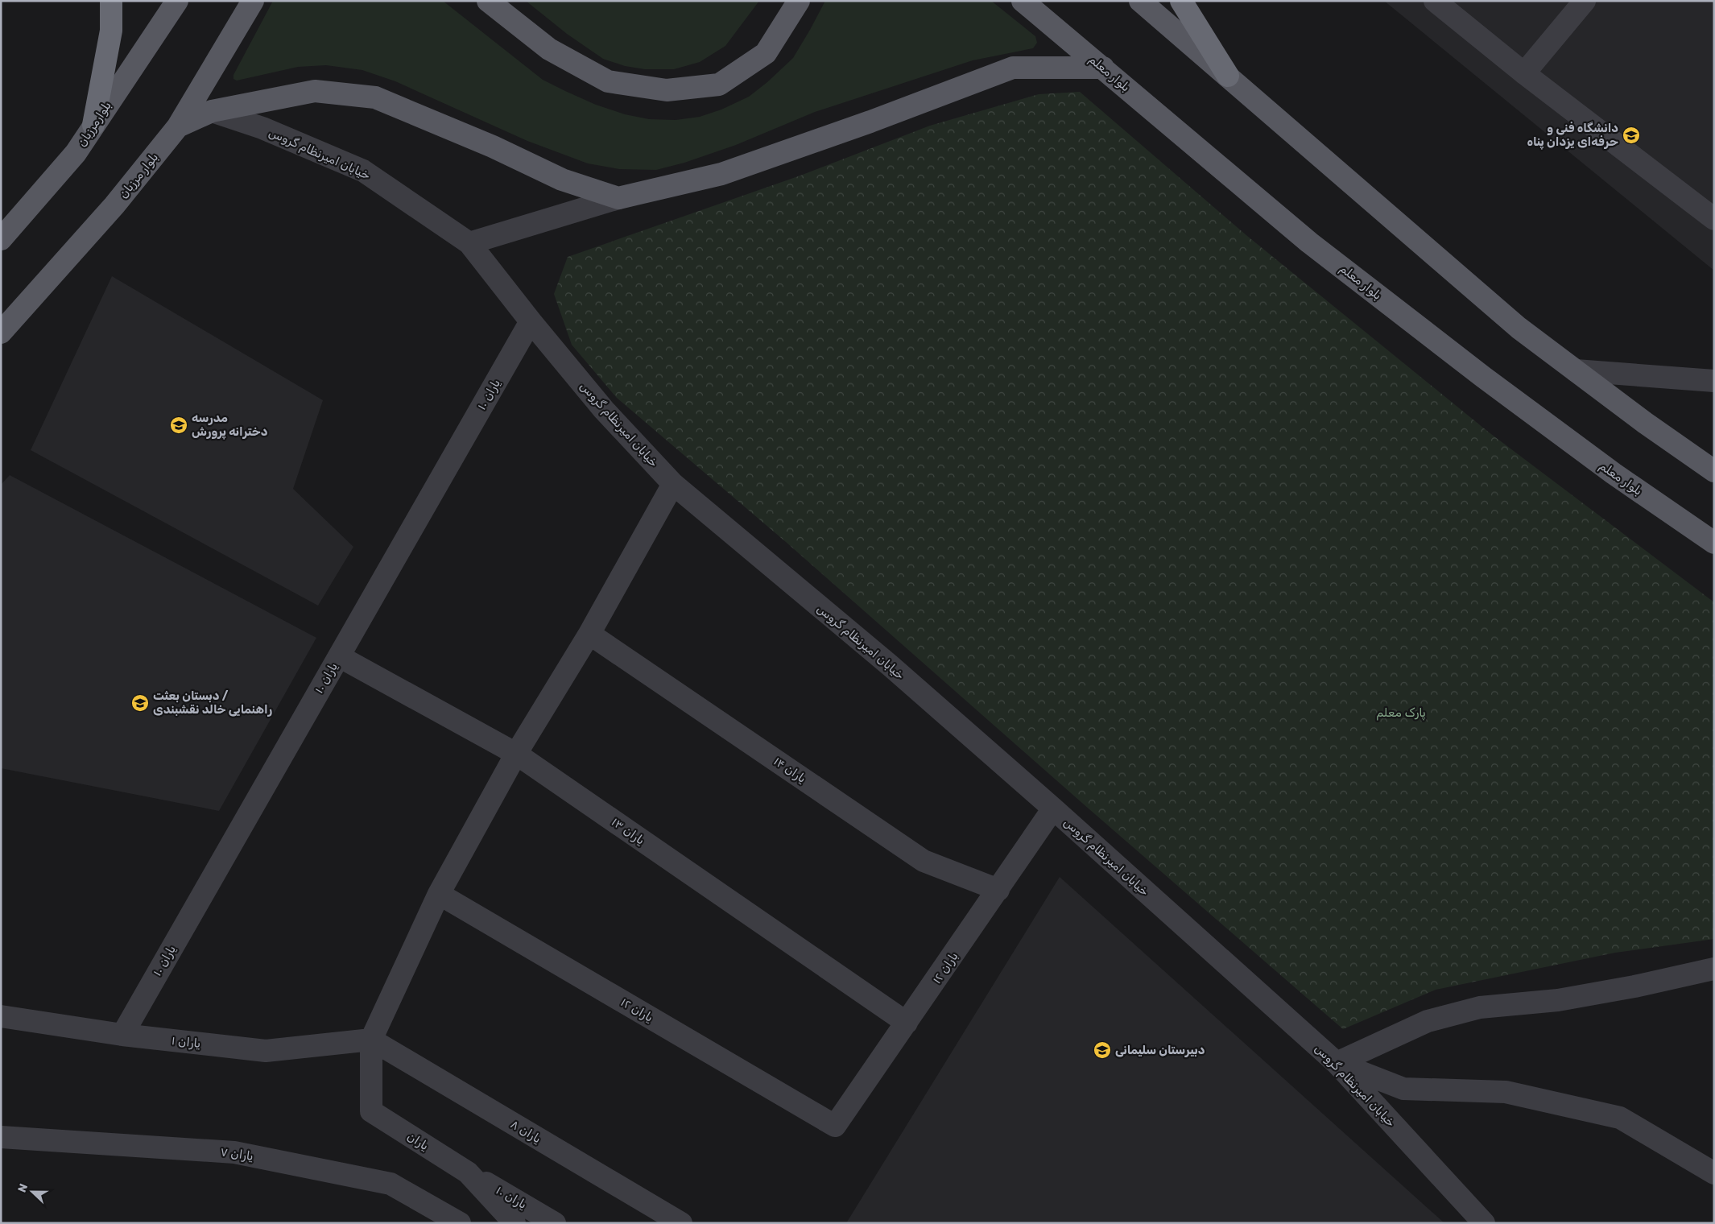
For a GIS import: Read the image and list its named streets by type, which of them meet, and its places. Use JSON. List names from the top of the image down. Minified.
{"streets":{"main road":["بلوار معلم","بلوارمرزبان","بلوار مرزبان"],"street":["خیابان امیرنظام گروس","یاران ۱۰","یاران ۱۴","یاران ۱۳","باران ۱۲","یاران ۱۲","یاران ۱","یاران ۸","یاران","یاران ۷"]},"crossings":[["خیابان امیرنظام گروس","یاران ۱۰"],["خیابان امیرنظام گروس","باران ۱۲"],["یاران ۱۰","یاران ۱۳"],["یاران ۱۰","یاران ۱"],["یاران ۱۰","یاران"],["یاران ۱۴","باران ۱۲"],["یاران ۱۳","باران ۱۲"],["باران ۱۲","یاران ۱۲"],["یاران ۱","یاران ۸"],["یاران ۱","یاران"],["یاران ۸","یاران"]],"parks":["پارک معلم"],"places":{"school or university":["دانشگاه فنی و حرفه‌ای یزدان پناه","مدرسه دخترانه پرورش","دبستان بعثت / راهنمایی خالد نقشبندی","دبیرستان سلیمانی"]},"north":"left"}
